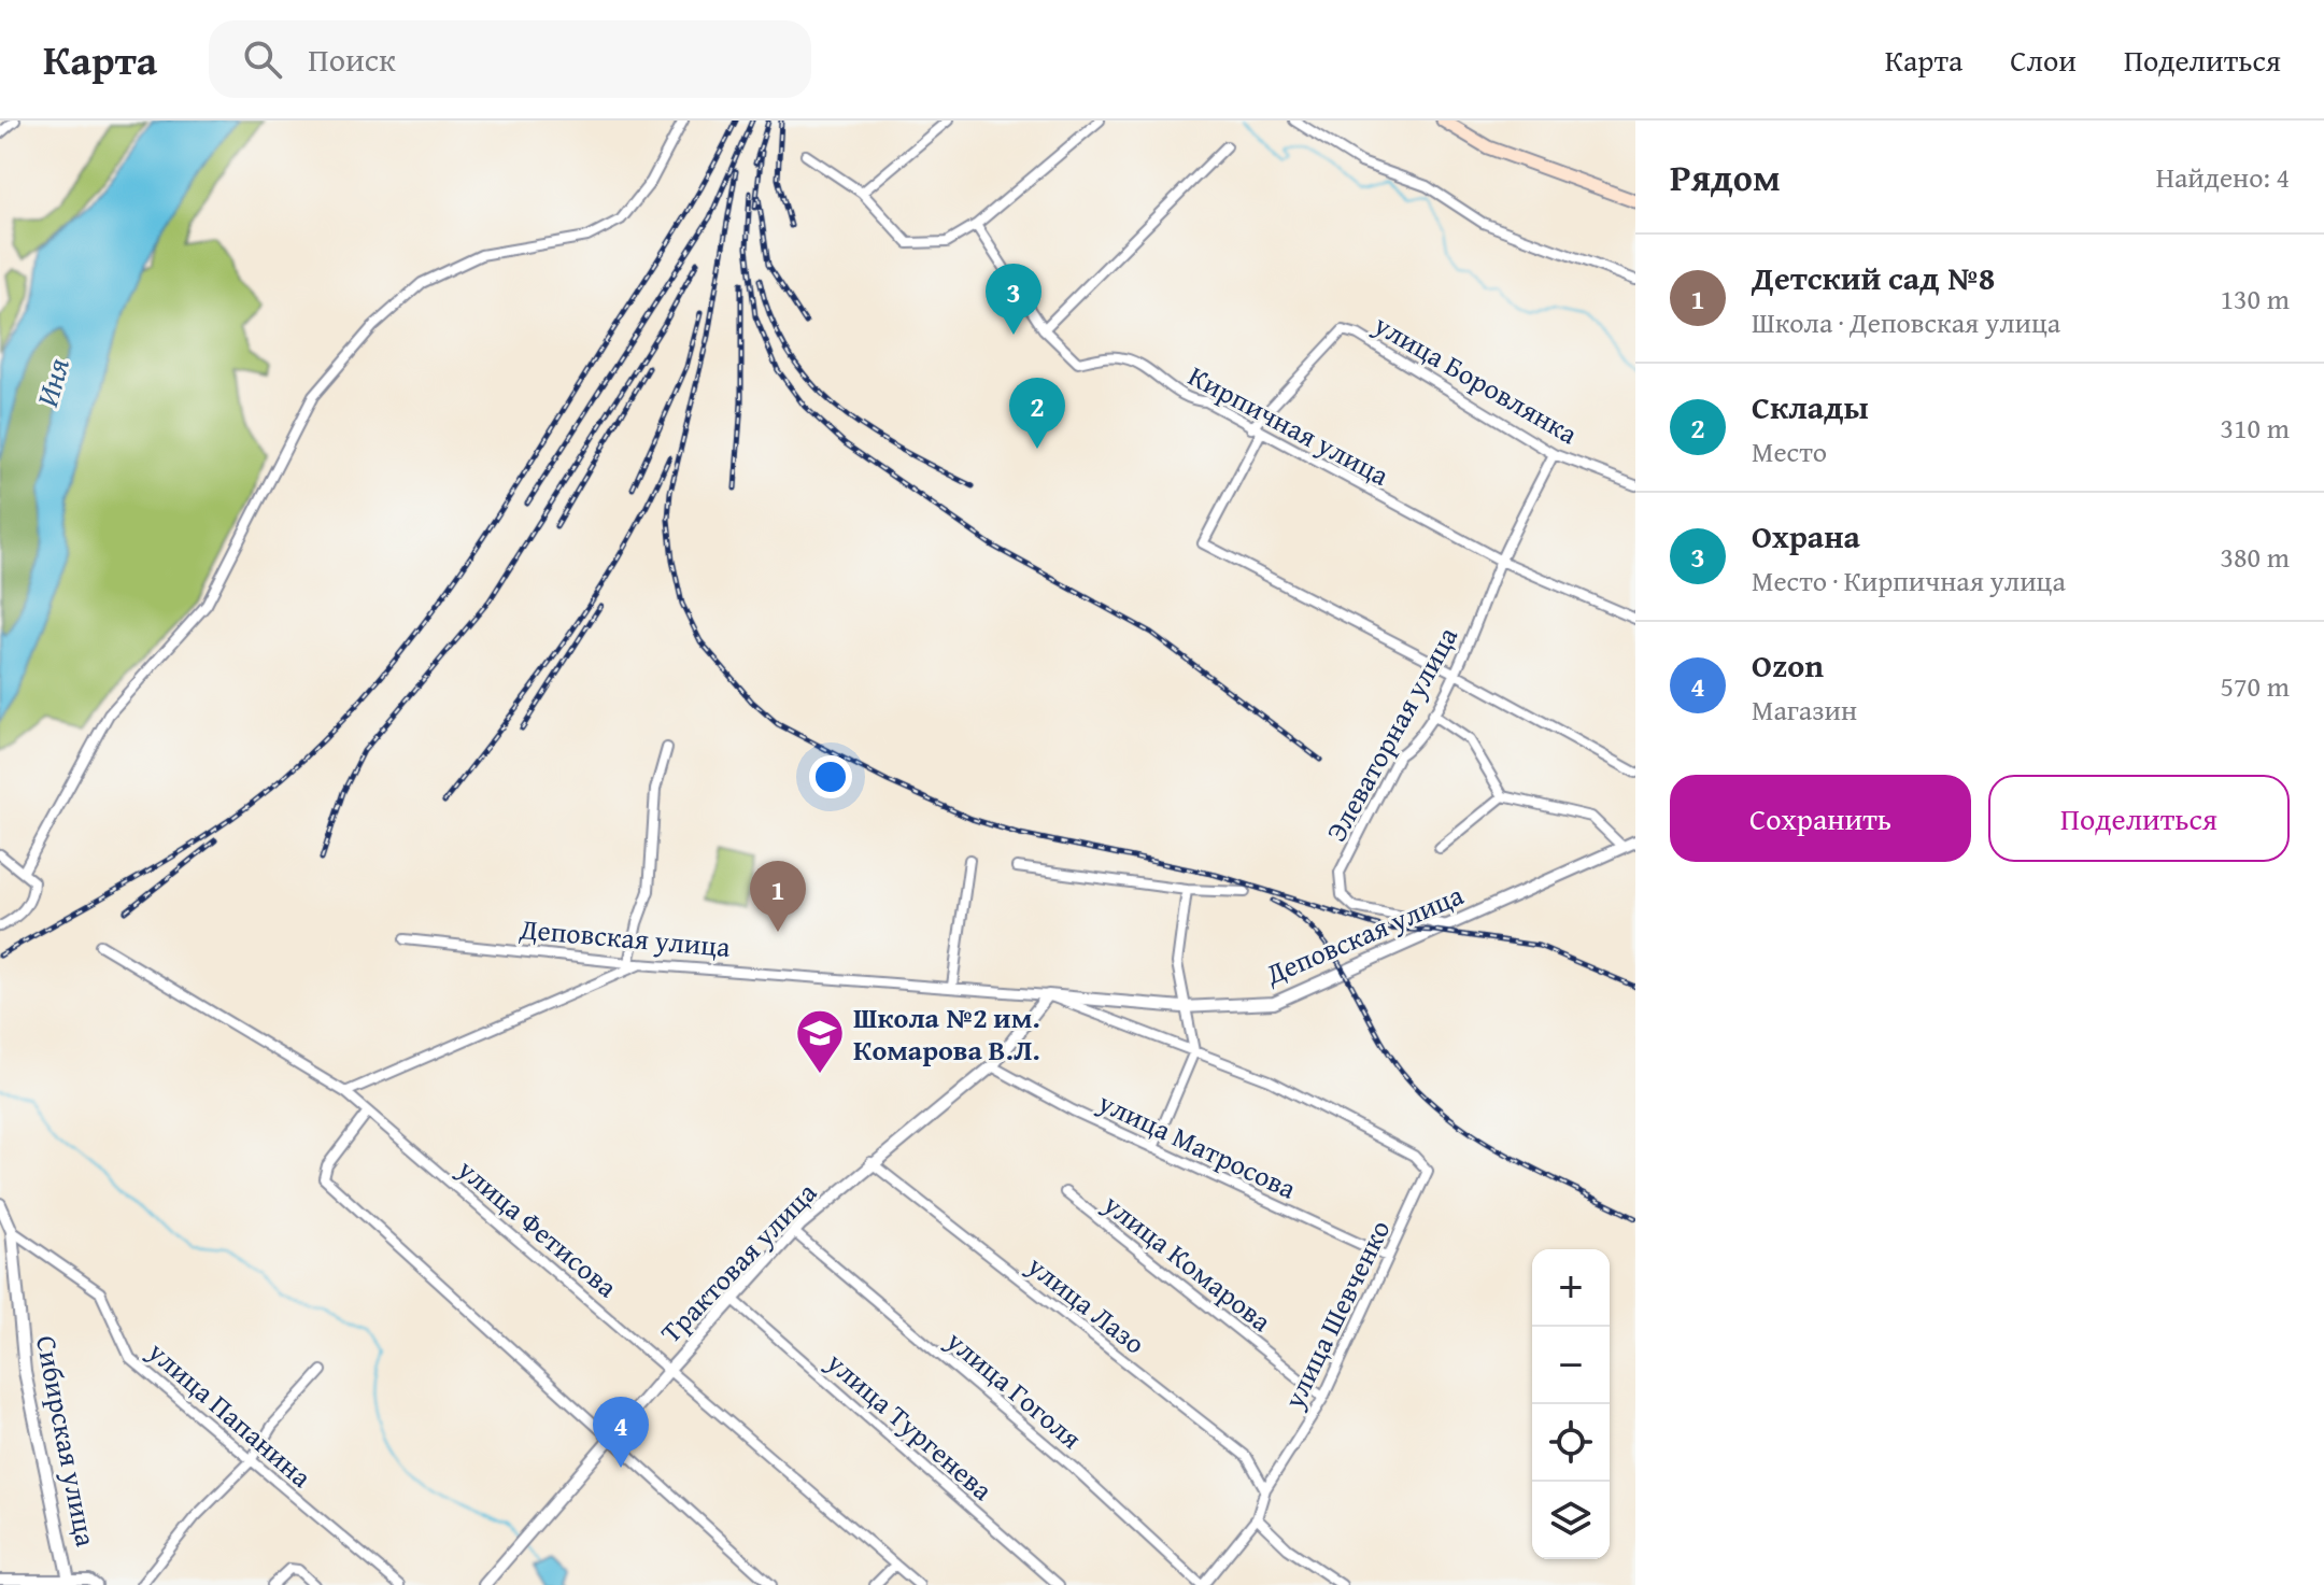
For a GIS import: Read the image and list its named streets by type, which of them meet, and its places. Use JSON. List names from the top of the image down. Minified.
{"streets":{"street":["улица Боровлянка","Кирпичная улица","Элеваторная улица","Деповская улица","улица Матросова","улица Фетисова","Трактовая улица","улица Комарова","улица Лазо","улица Шевченко","улица Гоголя","улица Папанина","улица Тургенева","Сибирская улица"]},"crossings":[["улица Боровлянка","Кирпичная улица"],["улица Боровлянка","Элеваторная улица"],["Кирпичная улица","Элеваторная улица"],["Элеваторная улица","Деповская улица"],["Деповская улица","Трактовая улица"],["Деповская улица","улица Шевченко"],["улица Матросова","Трактовая улица"],["улица Матросова","улица Шевченко"],["улица Фетисова","Трактовая улица"],["Трактовая улица","улица Лазо"],["Трактовая улица","улица Гоголя"],["Трактовая улица","улица Тургенева"],["улица Комарова","улица Шевченко"],["улица Лазо","улица Шевченко"],["улица Папанина","Сибирская улица"]],"water":["Иня"],"places":{"school or university":["Школа №2 им. Комарова В.Л."]},"page":{"header":"Карта","search":"Поиск","nav":["Карта","Слои","Поделиться"],"heading":["Рядом","Найдено: 4"],"list":[{"mark":"1","name":"Детский сад №8","note":"Школа · Деповская улица","value":"130 m"},{"mark":"2","name":"Склады","note":"Место","value":"310 m"},{"mark":"3","name":"Охрана","note":"Место · Кирпичная улица","value":"380 m"},{"mark":"4","name":"Ozon","note":"Магазин","value":"570 m"}],"pins":["3","2","1","4"],"buttons":["Сохранить","Поделиться"],"map_buttons":["+","−"]}}
